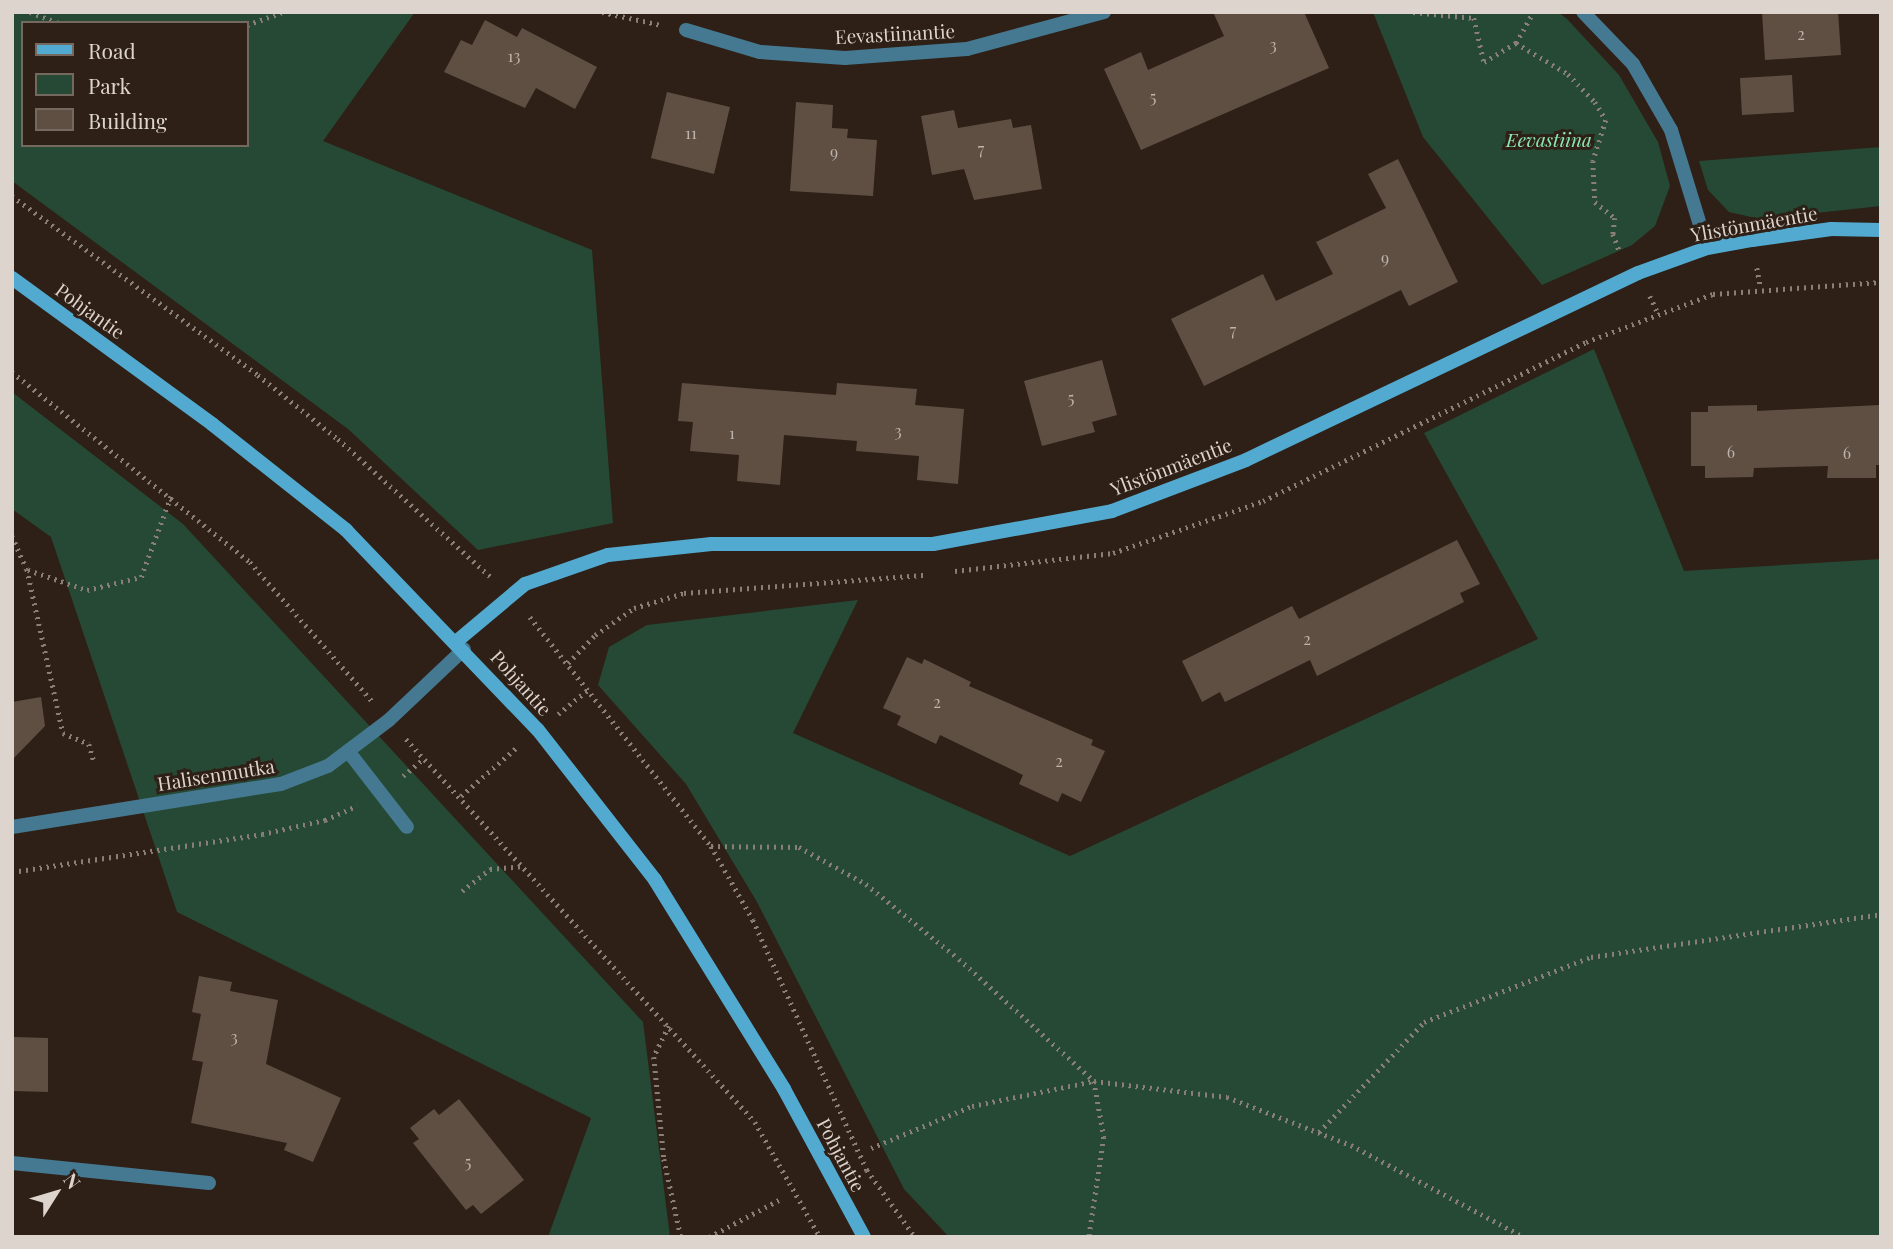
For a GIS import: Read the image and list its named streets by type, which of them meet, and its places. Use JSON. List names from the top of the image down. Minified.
{"streets":{"street":["Eevastiinantie","Ylistönmäentie","Pohjantie","Halisenmutka"]},"crossings":[["Ylistönmäentie","Pohjantie"],["Ylistönmäentie","Halisenmutka"],["Pohjantie","Halisenmutka"]],"parks":["Eevastiina"],"house_numbers":["2","3","13","5","11","7","9","9","7","5","3","1","6","6","2","2","2","3","5"],"legend":["Road","Park","Building"],"north":"top right"}
